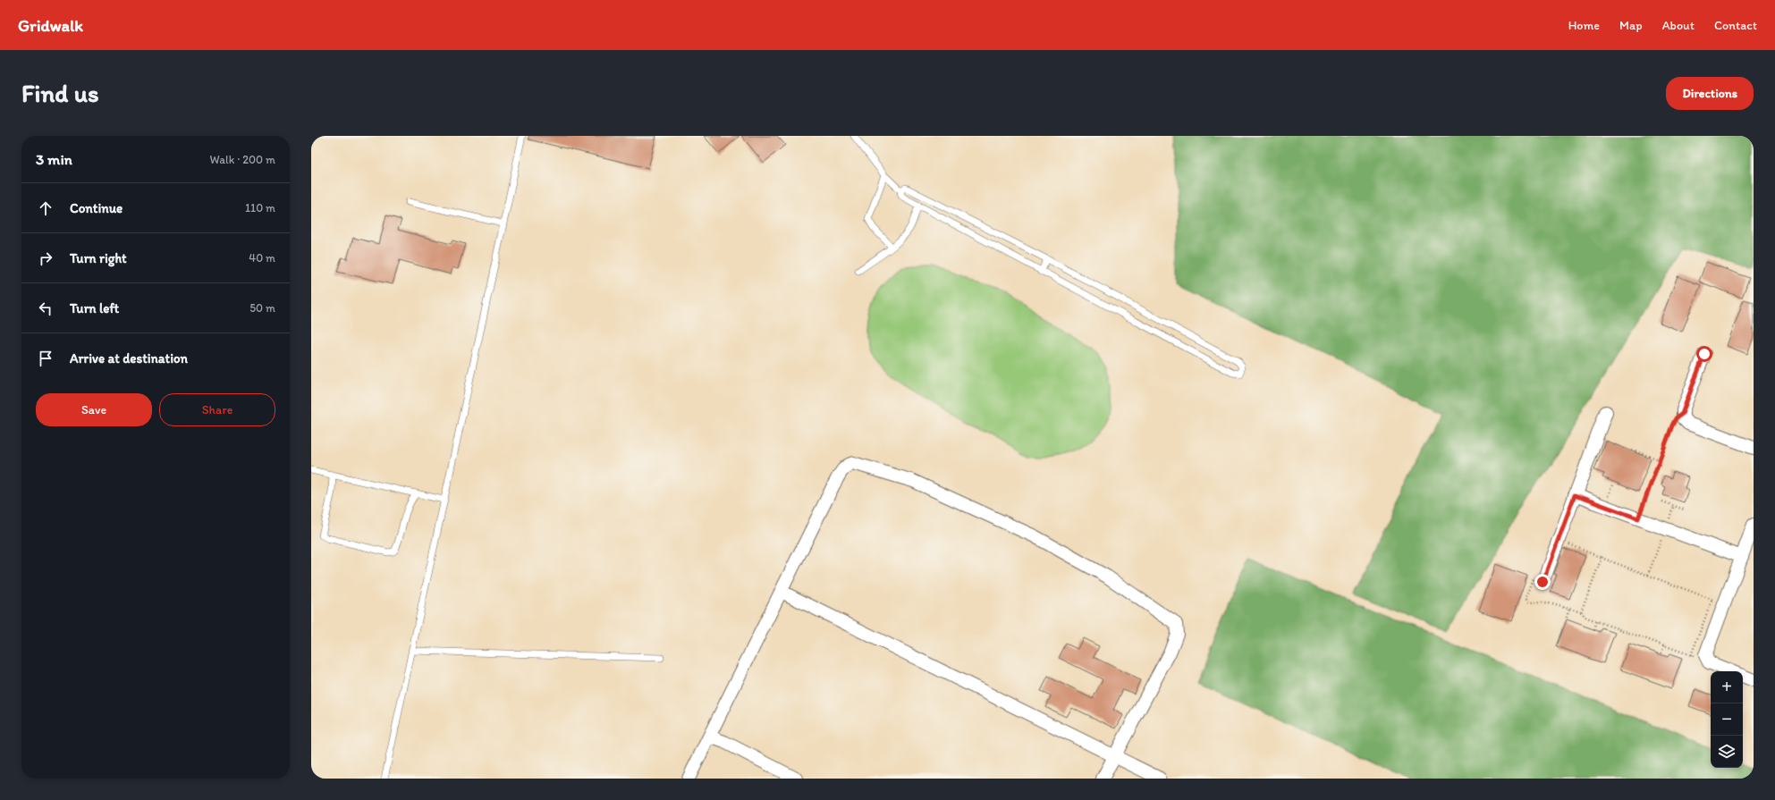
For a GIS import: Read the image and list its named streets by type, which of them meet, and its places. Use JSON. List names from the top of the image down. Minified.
{"page":{"header":"Gridwalk","nav":["Home","Map","About","Contact"],"buttons":["Directions",["Save","Share"]],"title":"Find us","heading":["3 min","Walk · 200 m"],"list":[["Continue","110 m"],["Turn right","40 m"],["Turn left","50 m"],"Arrive at destination"],"map_buttons":["+","−"]}}
